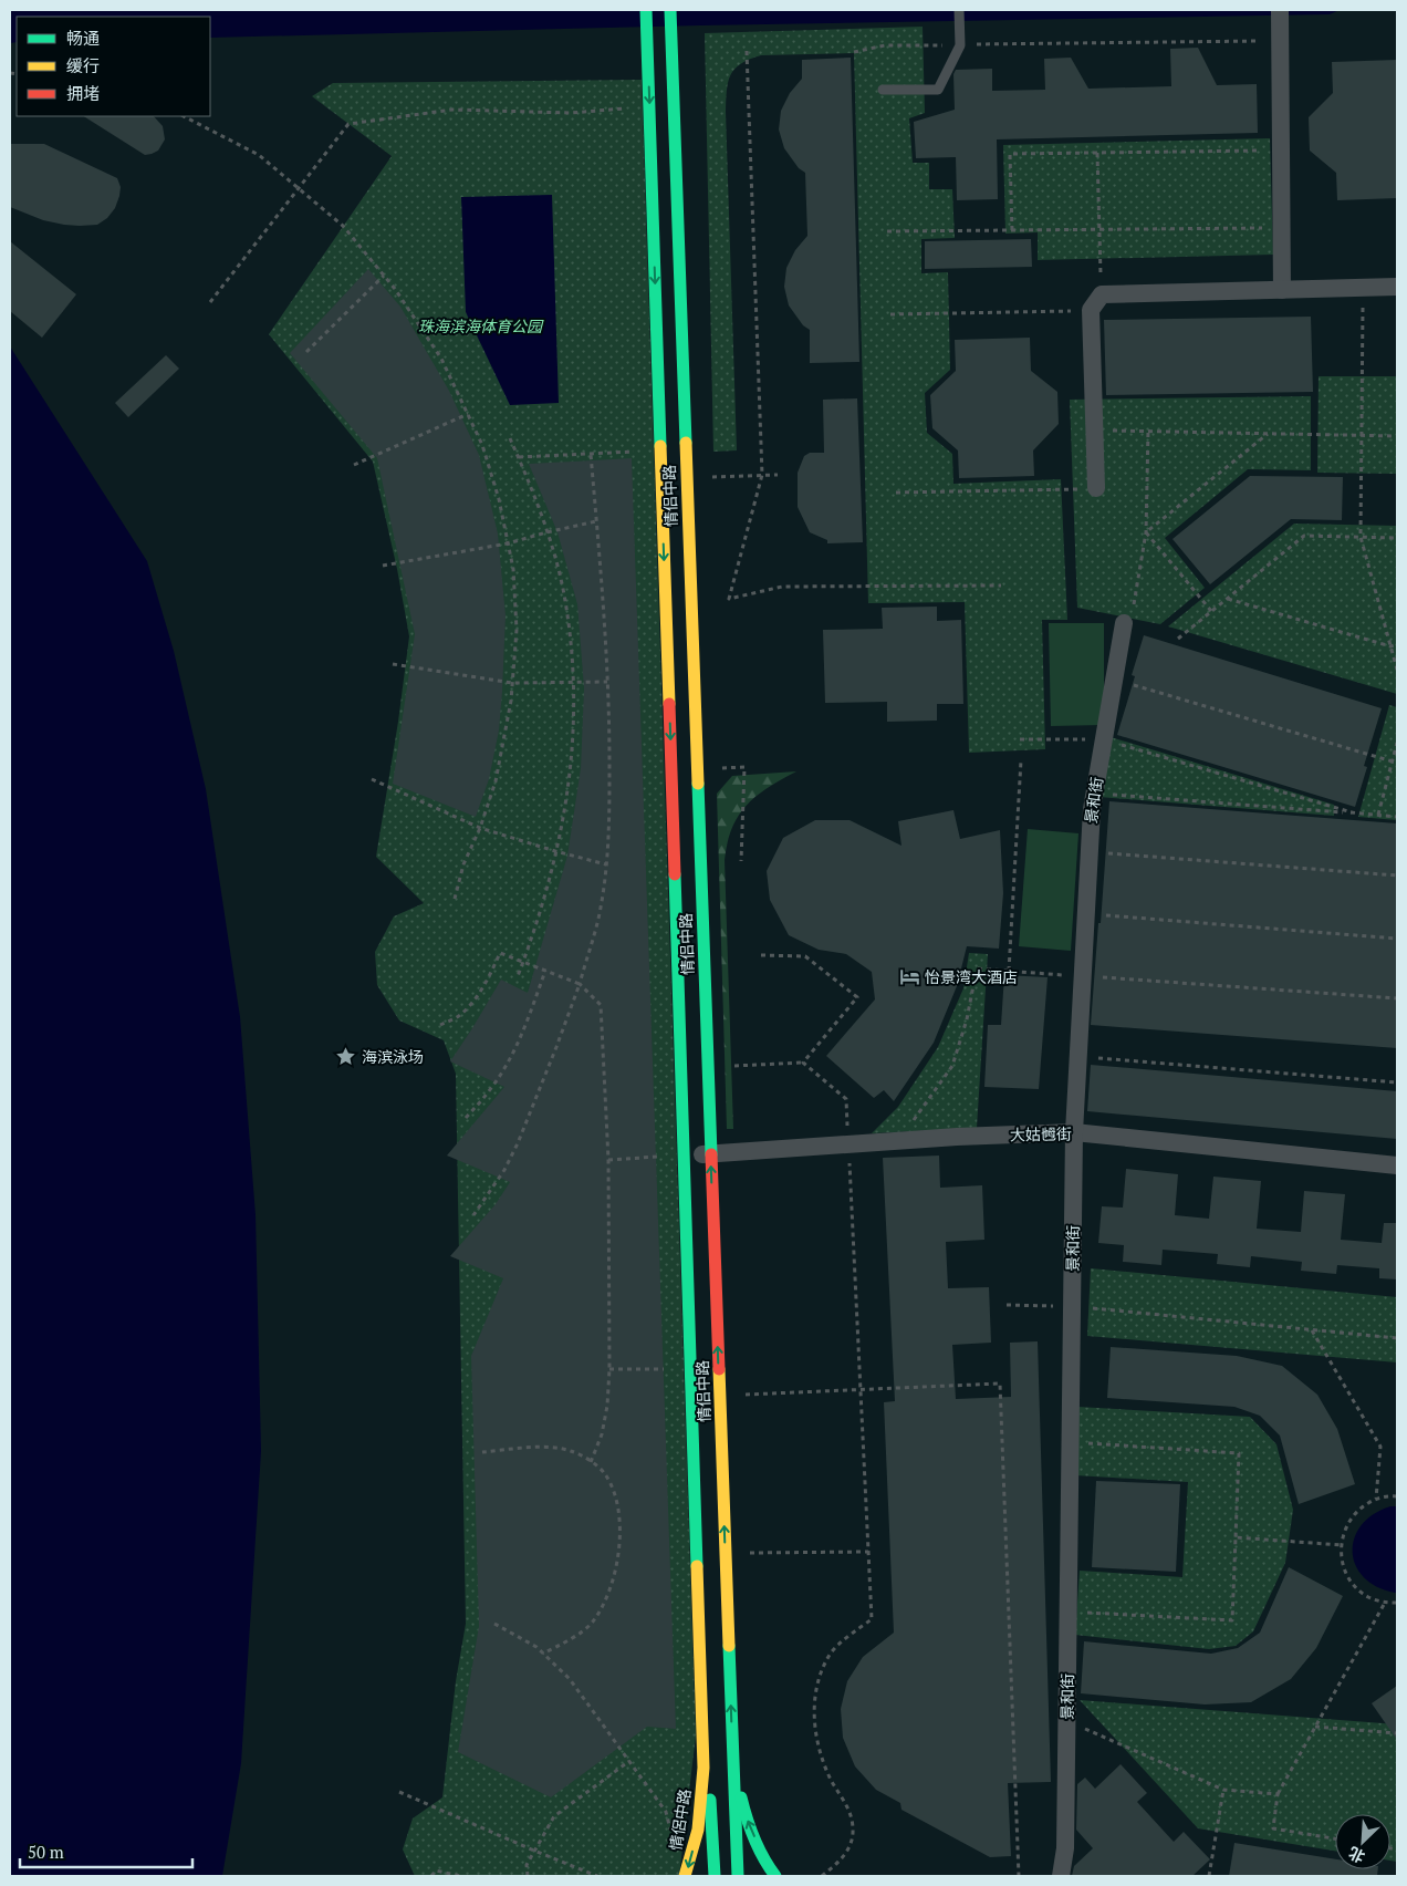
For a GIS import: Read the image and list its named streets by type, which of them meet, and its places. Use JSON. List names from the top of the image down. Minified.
{"streets":{"main road":["情侣中路","情侶中路"],"street":["景和街","大姑乸街"]},"crossings":[["情侣中路","大姑乸街"],["情侣中路","情侶中路"],["景和街","大姑乸街"]],"parks":["珠海滨海体育公园"],"places":{"hotel":["怡景湾大酒店"],"place":["海滨泳场"]},"legend":["畅通","缓行","拥堵"],"scale_bar":"50 m","north":"bottom left"}
